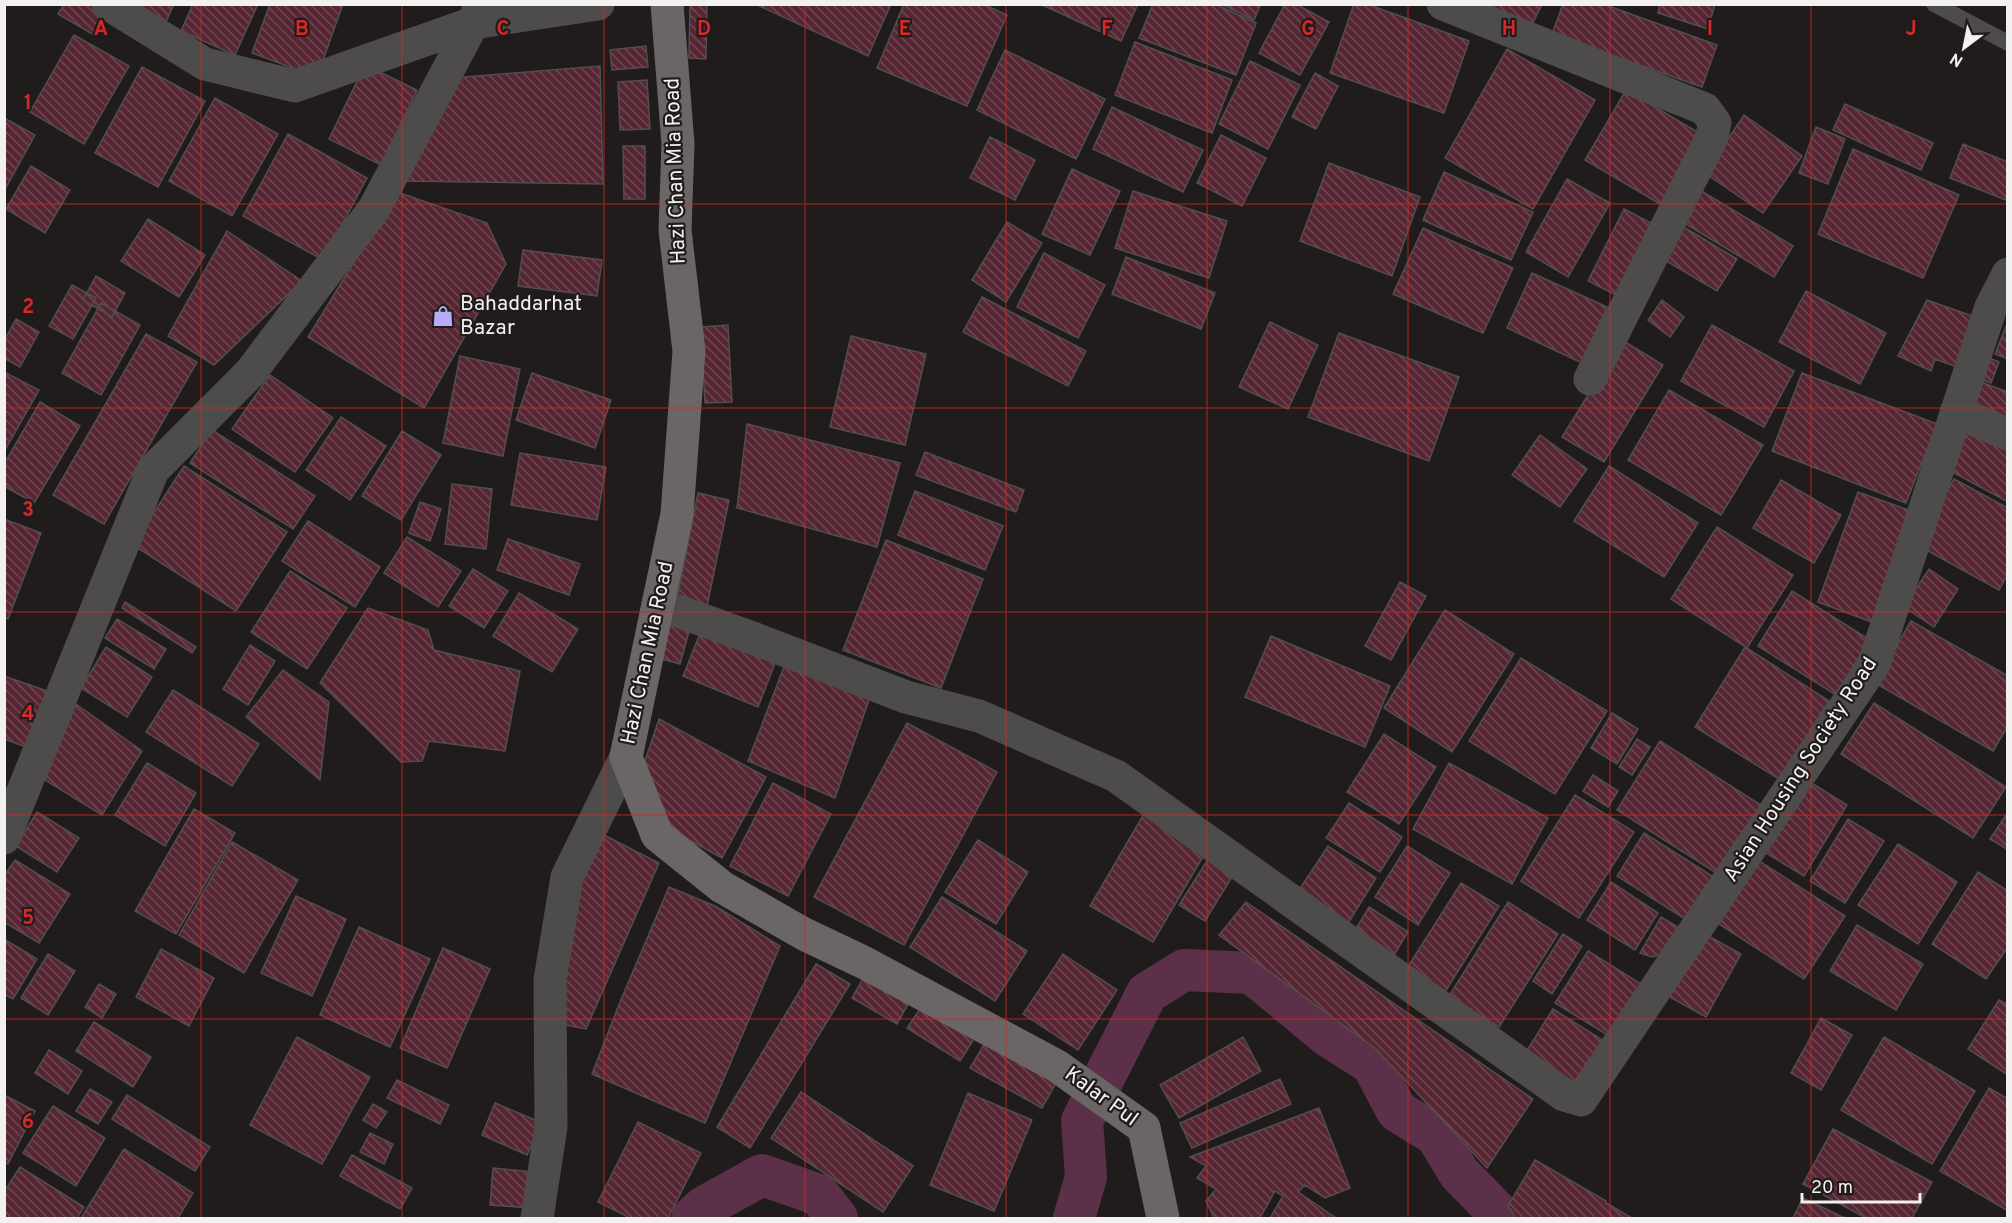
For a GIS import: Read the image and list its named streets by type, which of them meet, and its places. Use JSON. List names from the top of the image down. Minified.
{"streets":{"street":["Hazi Chan Mia Road","Asian Housing Society Road","Kalar Pul"]},"crossings":[["Hazi Chan Mia Road","Asian Housing Society Road"],["Hazi Chan Mia Road","Kalar Pul"]],"places":{"shop":["Bahaddarhat Bazar"]},"scale_bar":"20 m","north":"bottom left","grid":{"columns":["A","B","C","D","E","F","G","H","I","J"],"rows":["1","2","3","4","5","6"]}}
